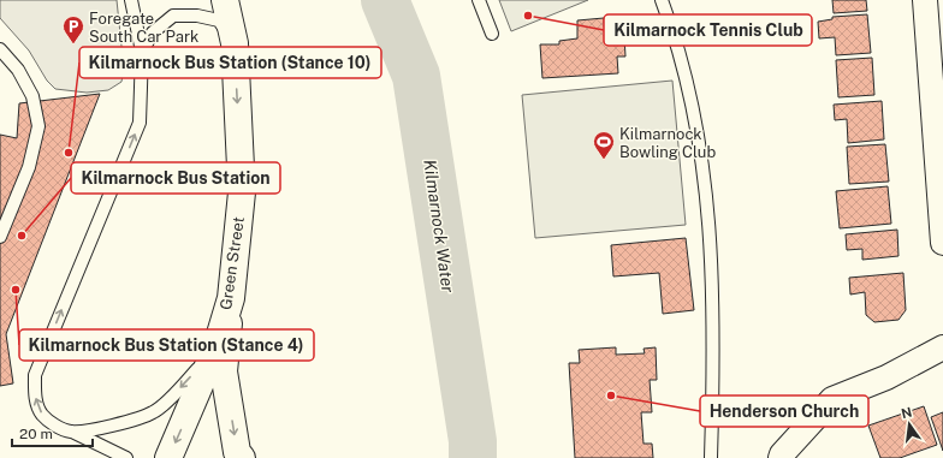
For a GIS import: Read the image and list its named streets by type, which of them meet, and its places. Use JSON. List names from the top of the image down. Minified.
{"streets":{"main road":["Green Street"]},"one_way":["Green Street"],"water":["Kilmarnock Water"],"places":{"other":["Kilmarnock Tennis Club","Kilmarnock Bus Station (Stance 10)","Kilmarnock Bus Station","Kilmarnock Bus Station (Stance 4)","Henderson Church"],"parking":["Foregate South Car Park"],"sports":["Kilmarnock Bowling Club"]},"scale_bar":"20 m","north":"top"}
